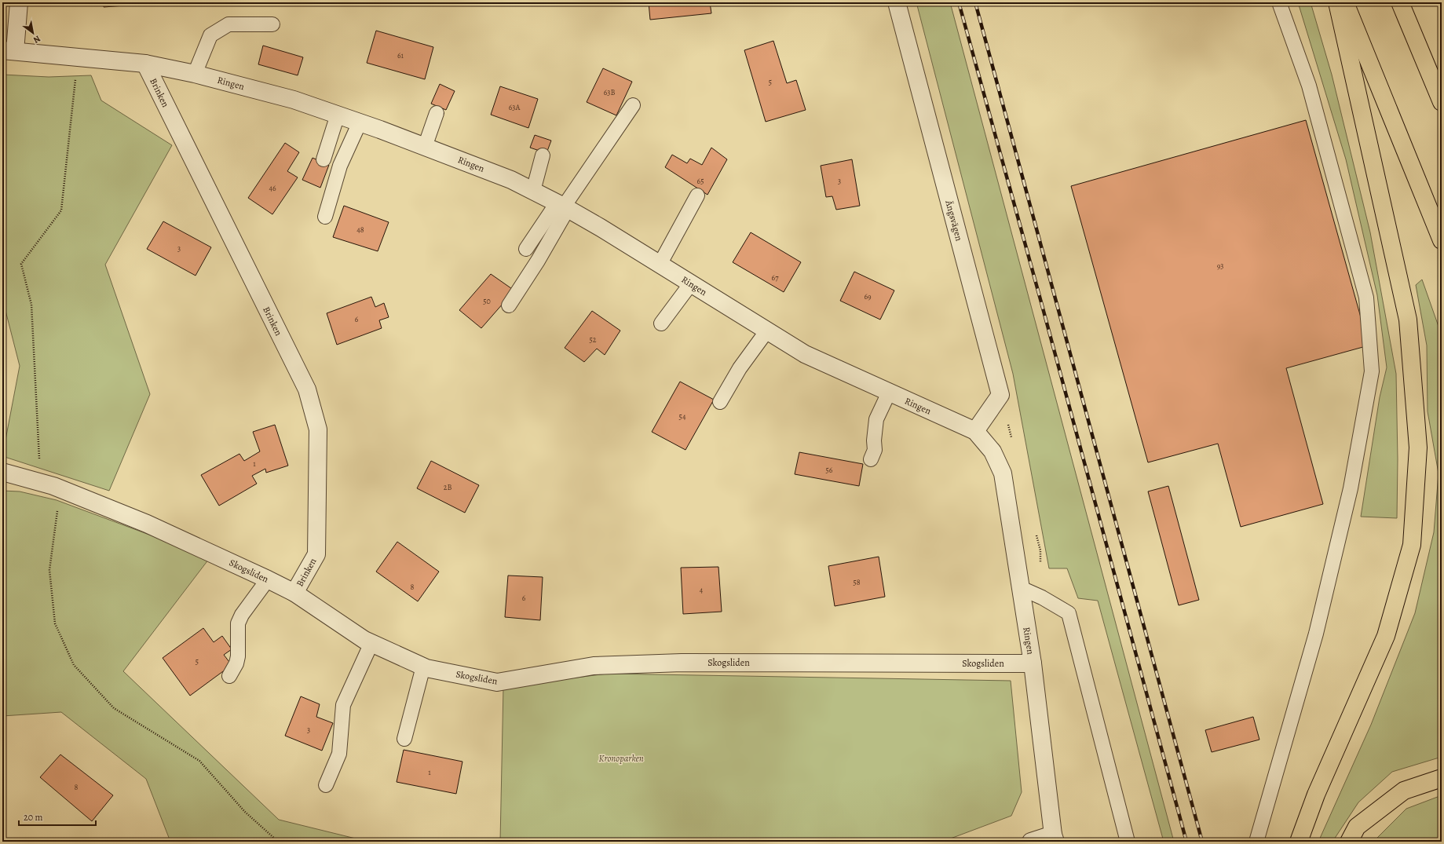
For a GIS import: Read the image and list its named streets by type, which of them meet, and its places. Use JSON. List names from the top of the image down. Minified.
{"streets":{"street":["Ringen","Brinken","Ängsvägen","Skogsliden"]},"crossings":[["Ringen","Brinken"],["Ringen","Ängsvägen"],["Ringen","Skogsliden"],["Brinken","Skogsliden"]],"parks":["Kronoparken"],"house_numbers":["61","5","63B","63A","65","3","46","48","3","93","67","69","50","6","52","54","1","56","2B","58","8","4","6","5","3","1","8"],"scale_bar":"20 m","north":"bottom right"}
